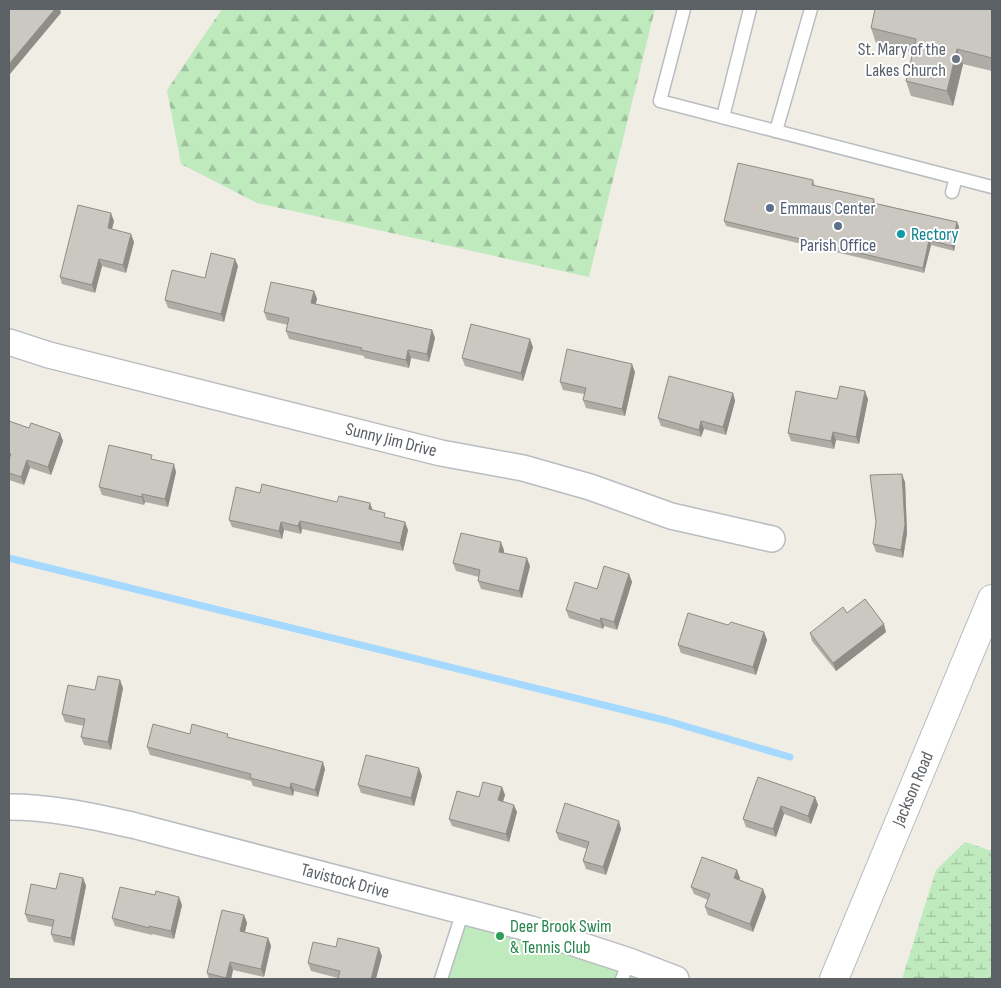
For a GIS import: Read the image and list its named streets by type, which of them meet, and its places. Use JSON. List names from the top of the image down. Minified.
{"streets":{"street":["Sunny Jim Drive","Jackson Road","Tavistock Drive"]},"places":["St. Mary of the Lakes Church","Emmaus Center","Parish Office","Rectory","Deer Brook Swim & Tennis Club"]}
